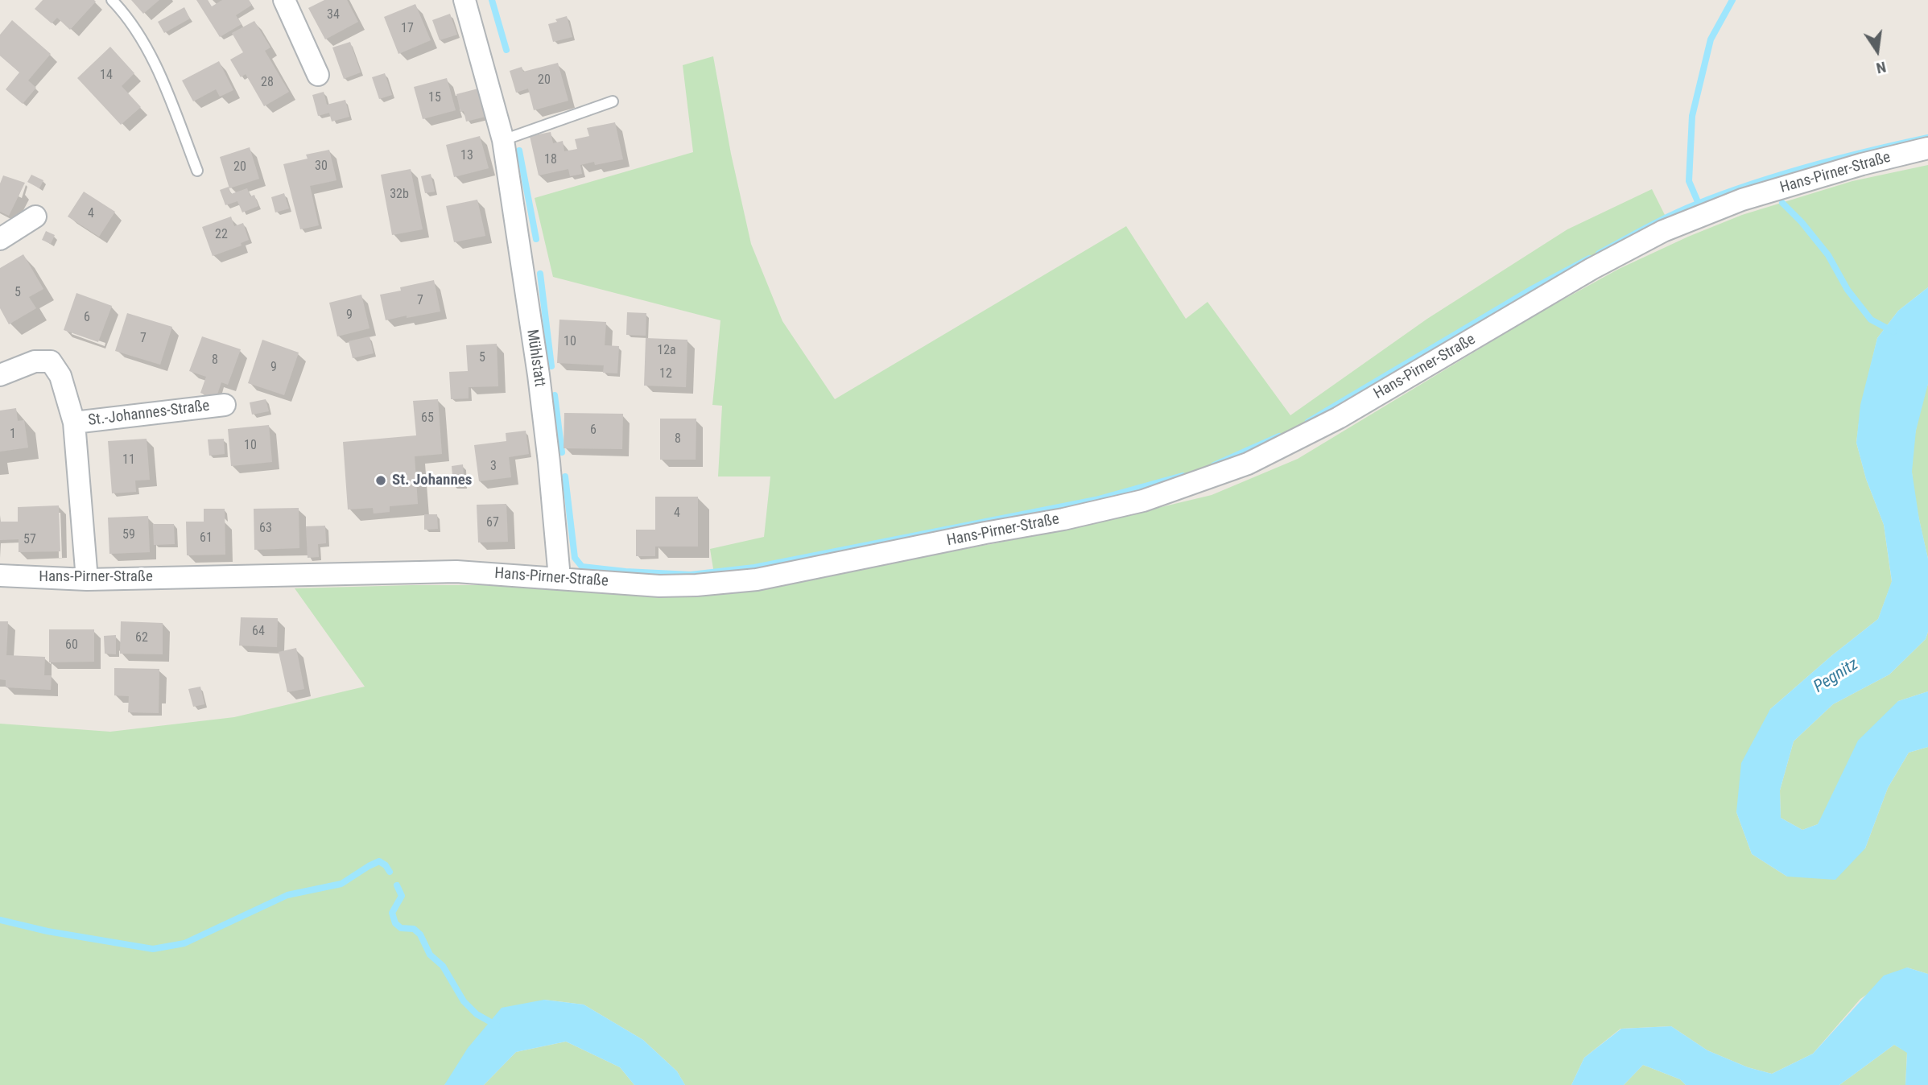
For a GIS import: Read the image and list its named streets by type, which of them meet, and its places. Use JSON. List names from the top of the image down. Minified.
{"streets":{"street":["Hans-Pirner-Straße","Mühlstatt","St.-Johannes-Straße"]},"crossings":[["Hans-Pirner-Straße","Mühlstatt"],["Hans-Pirner-Straße","St.-Johannes-Straße"]],"water":["Pegnitz"],"places":["St. Johannes"],"house_numbers":["34","17","14","20","28","15","13","18","30","20","32b","4","22","5","7","9","6","7","10","12a","5","8","9","12","65","6","1","8","10","11","3","4","67","63","59","61","57","64","62","60"],"north":"bottom"}
